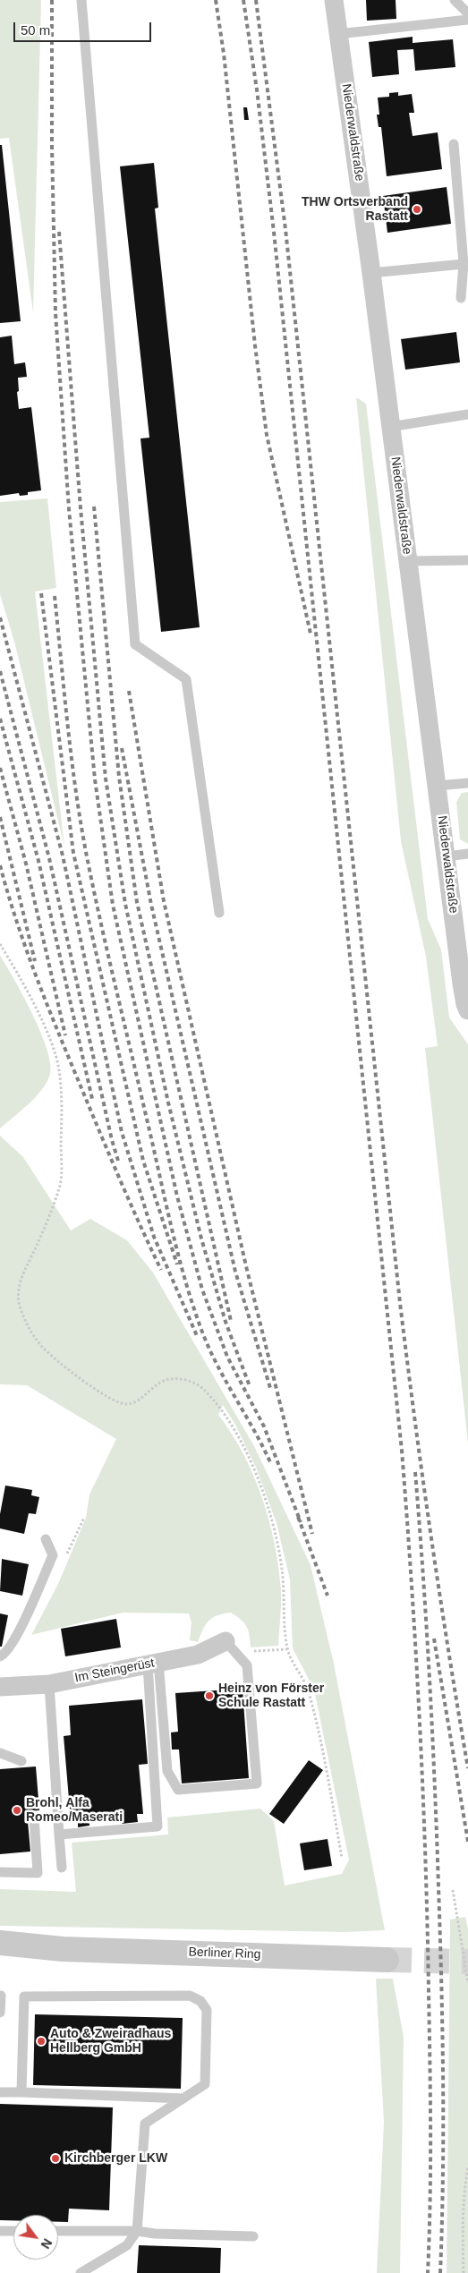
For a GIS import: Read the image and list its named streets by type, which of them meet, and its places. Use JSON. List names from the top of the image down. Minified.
{"streets":{"street":["Niederwaldstraße","Im Steingerüst","Berliner Ring"]},"places":["THW Ortsverband Rastatt","Heinz von Förster Schule Rastatt","Brohl, Alfa Romeo/Maserati","Auto & Zweiradhaus Hellberg GmbH","Kirchberger LKW"],"scale_bar":"50 m","north":"bottom right"}
